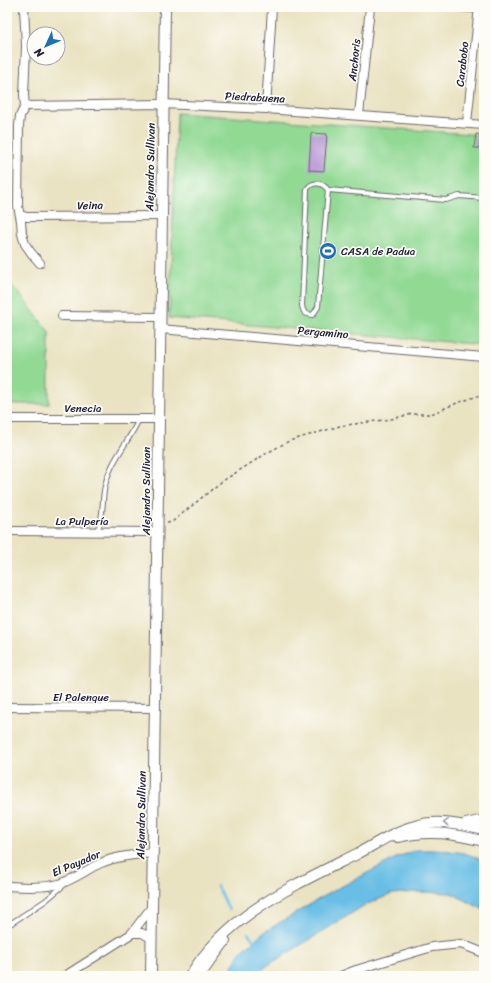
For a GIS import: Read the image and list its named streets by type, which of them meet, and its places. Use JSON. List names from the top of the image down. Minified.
{"streets":{"street":["Anchoris","Carabobo","Piedrabuena","Alejandro Sullivan","Veina","Pergamino","Venecia","La Pulpería","El Palenque","El Payador"]},"crossings":[["Anchoris","Piedrabuena"],["Carabobo","Piedrabuena"],["Piedrabuena","Alejandro Sullivan"],["Alejandro Sullivan","Veina"],["Alejandro Sullivan","Pergamino"],["Alejandro Sullivan","Venecia"],["Alejandro Sullivan","La Pulpería"],["Alejandro Sullivan","El Palenque"],["Alejandro Sullivan","El Payador"]],"places":{"sports":["CASA de Padua"]},"north":"bottom left"}
